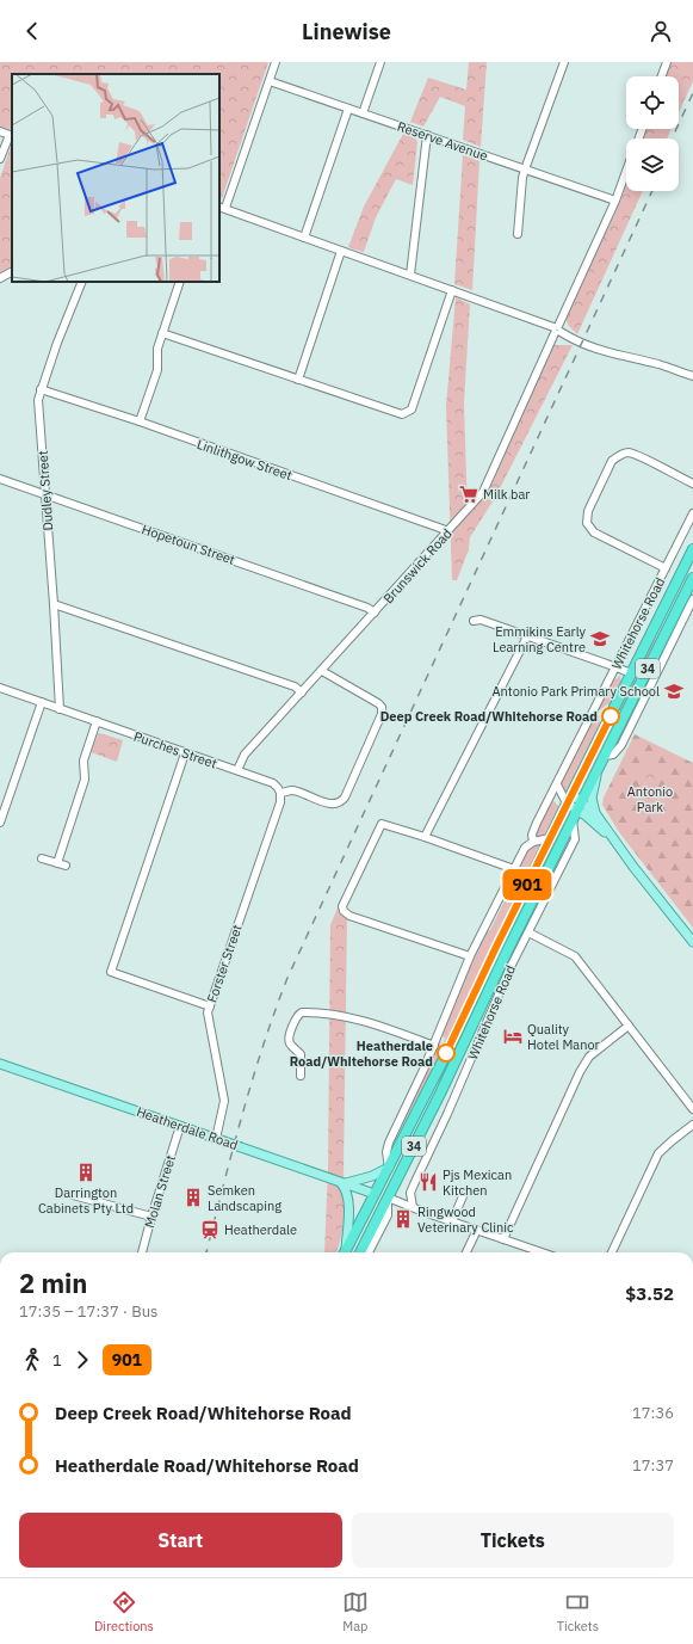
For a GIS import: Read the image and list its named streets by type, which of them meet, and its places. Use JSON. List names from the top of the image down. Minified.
{"streets":{"highway":["Whitehorse Road","34"],"main road":["Heatherdale Road"],"street":["Reserve Avenue","Linlithgow Street","Dudley Street","Hopetoun Street","Brunswick Road","Purches Street","Forster Street","Molan Street"]},"crossings":[["Reserve Avenue","Brunswick Road"],["Linlithgow Street","Dudley Street"],["Linlithgow Street","Brunswick Road"],["Dudley Street","Hopetoun Street"],["Dudley Street","Purches Street"],["Hopetoun Street","Brunswick Road"],["Brunswick Road","Purches Street"],["Whitehorse Road","34"],["Whitehorse Road","Heatherdale Road"],["34","Heatherdale Road"],["Purches Street","Forster Street"],["Forster Street","Heatherdale Road"],["Heatherdale Road","Molan Street"]],"parks":["Antonio Park"],"places":{"supermarket":["Milk bar"],"school or university":["Emmikins Early Learning Centre","Antonio Park Primary School"],"other":["Deep Creek Road/Whitehorse Road","Heatherdale Road/Whitehorse Road"],"hotel":["Quality Hotel Manor"],"building":["Darrington Cabinets Pty Ltd","Semken Landscaping","Ringwood Veterinary Clinic"],"restaurant":["Pjs Mexican Kitchen"],"station":["Heatherdale"]},"lines":["bus line 901"],"page":{"header":"Linewise","on_map":"901","heading":["2 min","17:35 – 17:37 · Bus","$3.52"],"legs":["1","901"],"list":[{"name":"Deep Creek Road/Whitehorse Road","value":"17:36"},{"name":"Heatherdale Road/Whitehorse Road","value":"17:37"}],"buttons":["Start","Tickets"],"tabs":["Directions","Map","Tickets"]}}
